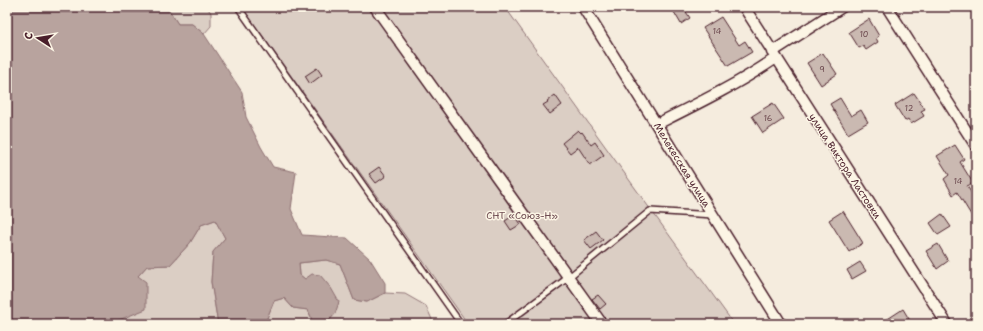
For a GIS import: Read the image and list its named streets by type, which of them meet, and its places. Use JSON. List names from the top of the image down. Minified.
{"streets":{"street":["Мелекесская улица","улица Виктора Ластовки"]},"parks":["СНТ «Союз-Н»"],"house_numbers":["14","10","9","12","16","14"],"north":"left"}
